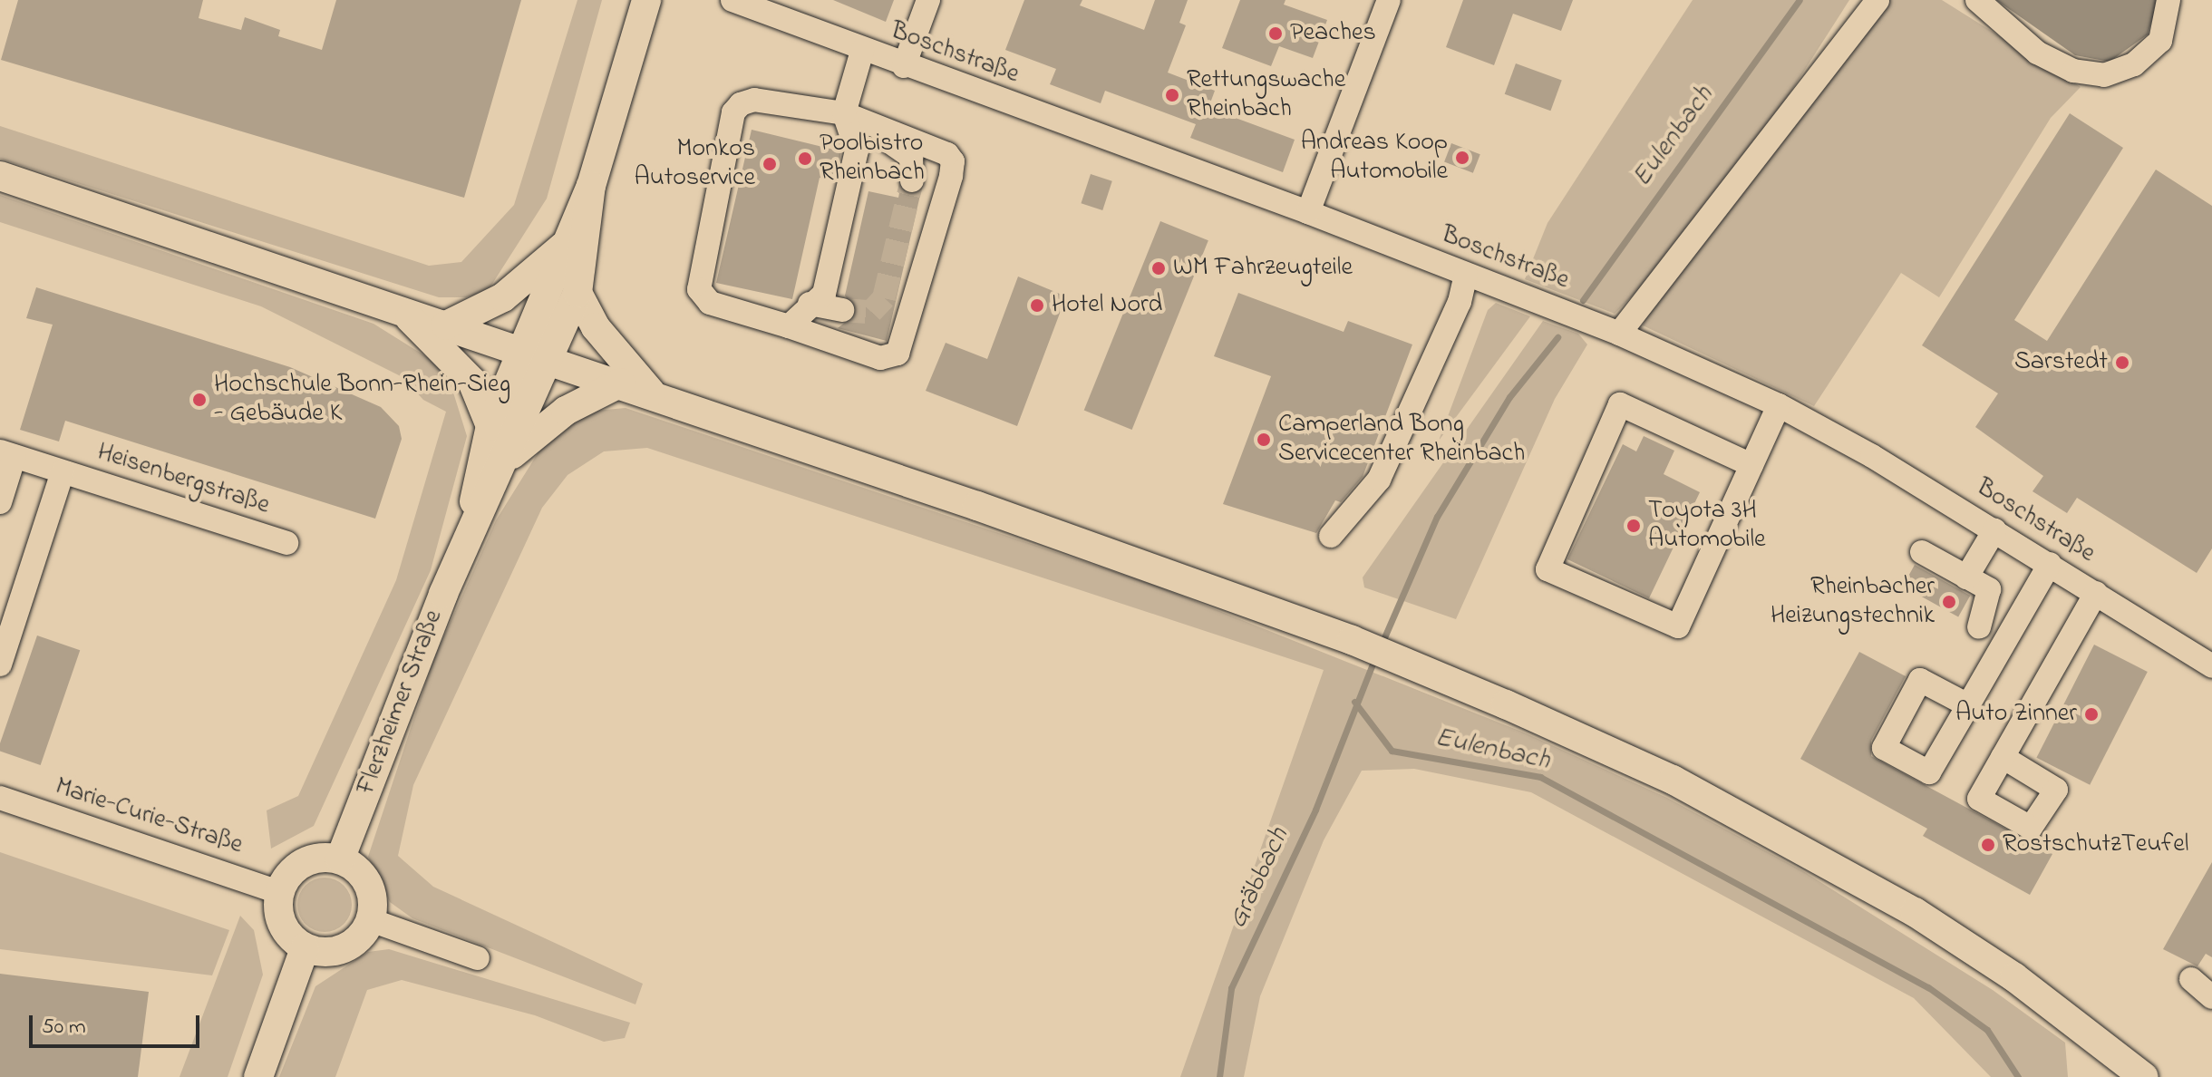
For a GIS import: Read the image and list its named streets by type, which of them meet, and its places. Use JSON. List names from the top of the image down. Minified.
{"streets":{"main road":["Flerzheimer Straße"],"street":["Boschstraße","Heisenbergstraße","Marie-Curie-Straße"]},"crossings":[["Flerzheimer Straße","Marie-Curie-Straße"]],"water":["Eulenbach","Gräbbach"],"places":["Peaches","Rettungswache Rheinbach","Andreas Koop Automobile","Poolbistro Rheinbach","Monkos Autoservice","WM Fahrzeugteile","Hotel Nord","Sarstedt","Hochschule Bonn-Rhein-Sieg - Gebäude K","Camperland Bong Servicecenter Rheinbach","Toyota 3H Automobile","Rheinbacher Heizungstechnik","Auto Zinner","RostschutzTeufel"],"scale_bar":"50 m"}
